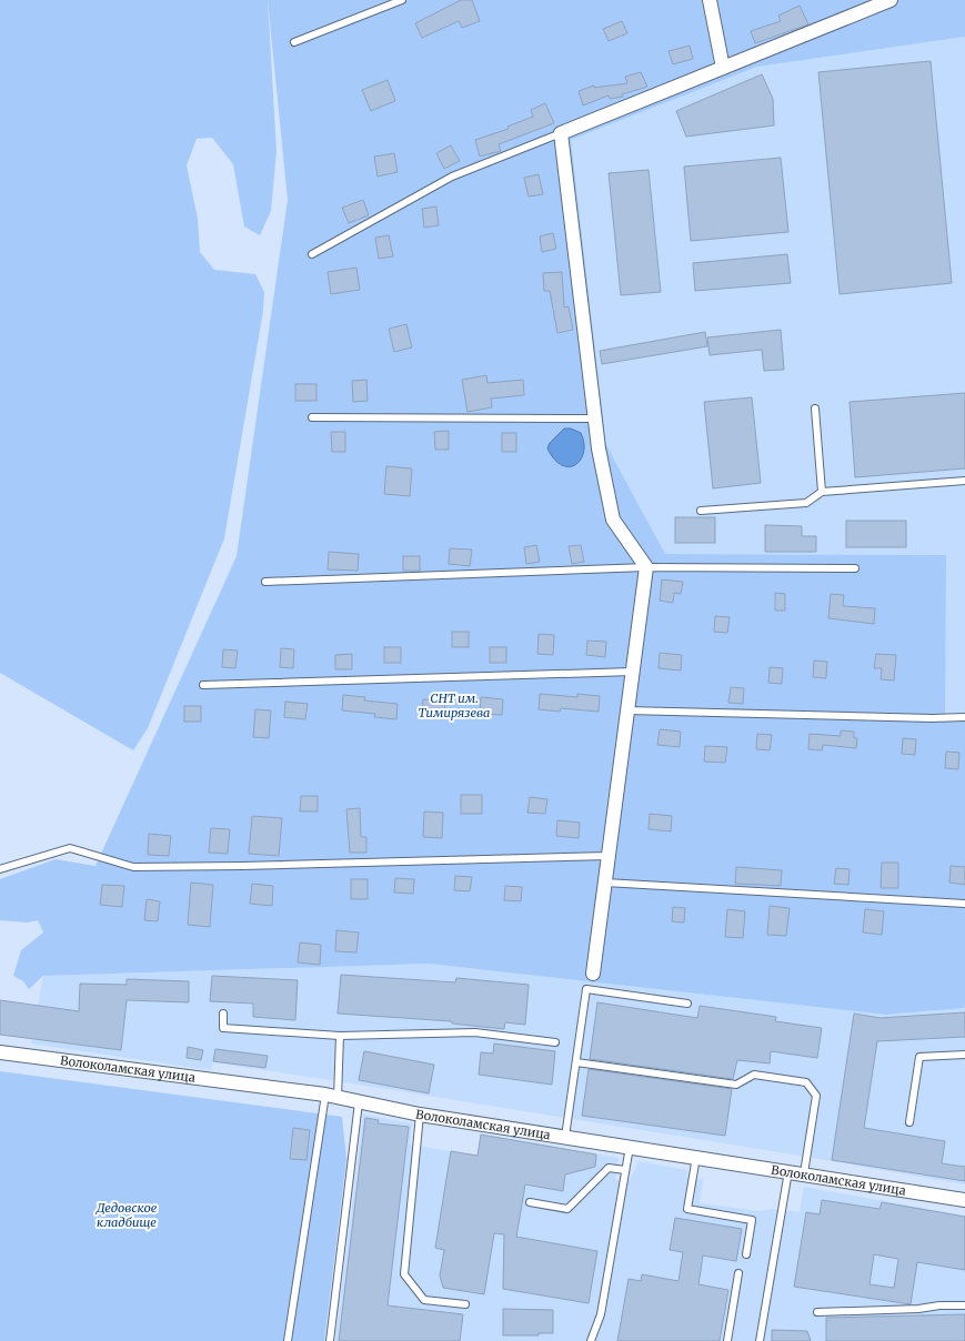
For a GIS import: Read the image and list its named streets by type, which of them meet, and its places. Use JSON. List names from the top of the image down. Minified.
{"streets":{"street":["Волоколамская улица"]},"parks":["СНТ им. Тимирязева","Дедовское кладбище"]}
